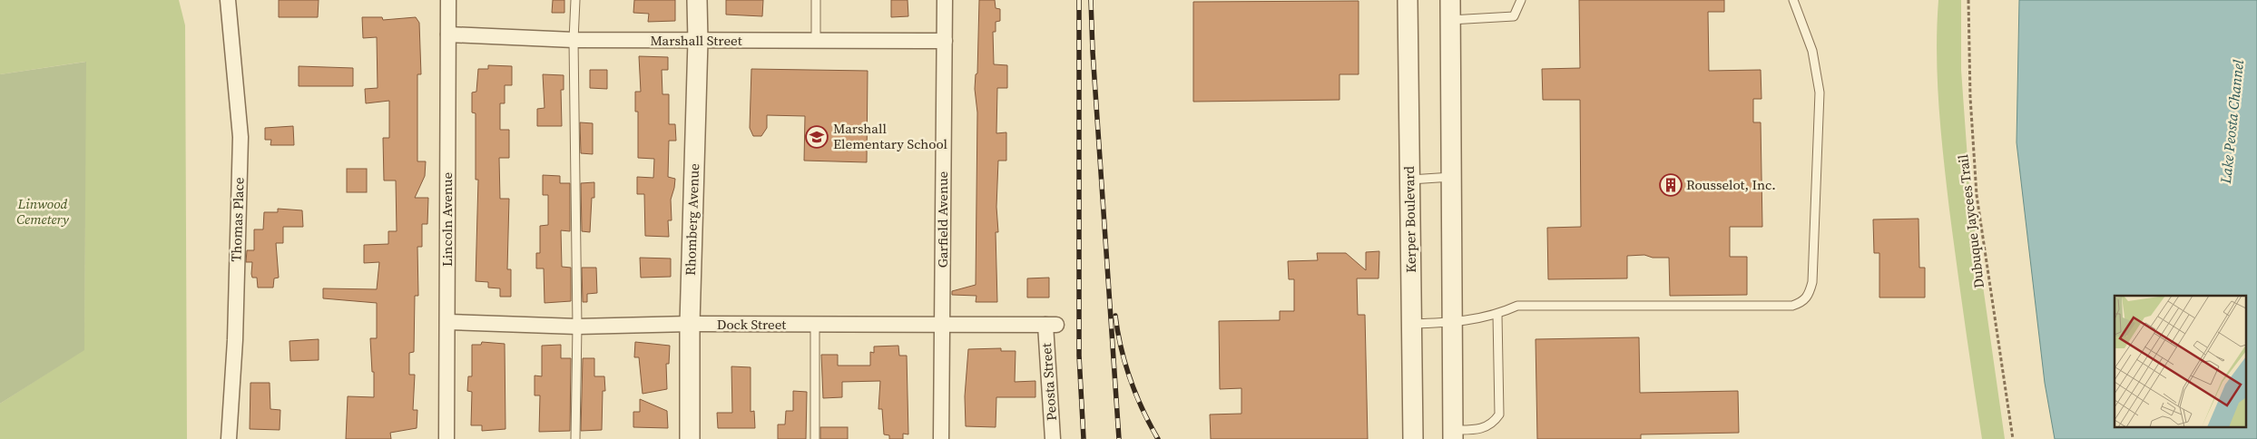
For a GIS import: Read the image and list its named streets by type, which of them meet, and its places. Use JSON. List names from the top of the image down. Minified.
{"streets":{"street":["Marshall Street","Thomas Place","Lincoln Avenue","Rhomberg Avenue","Garfield Avenue","Kerper Boulevard","Dock Street","Peosta Street"],"path":["Dubuque Jaycees Trail"]},"crossings":[["Marshall Street","Lincoln Avenue"],["Marshall Street","Rhomberg Avenue"],["Marshall Street","Garfield Avenue"],["Lincoln Avenue","Dock Street"],["Rhomberg Avenue","Dock Street"],["Garfield Avenue","Dock Street"],["Dock Street","Peosta Street"]],"water":["Lake Peosta Channel"],"parks":["Linwood Cemetery"],"places":{"school or university":["Marshall Elementary School"],"building":["Rousselot, Inc."]}}
